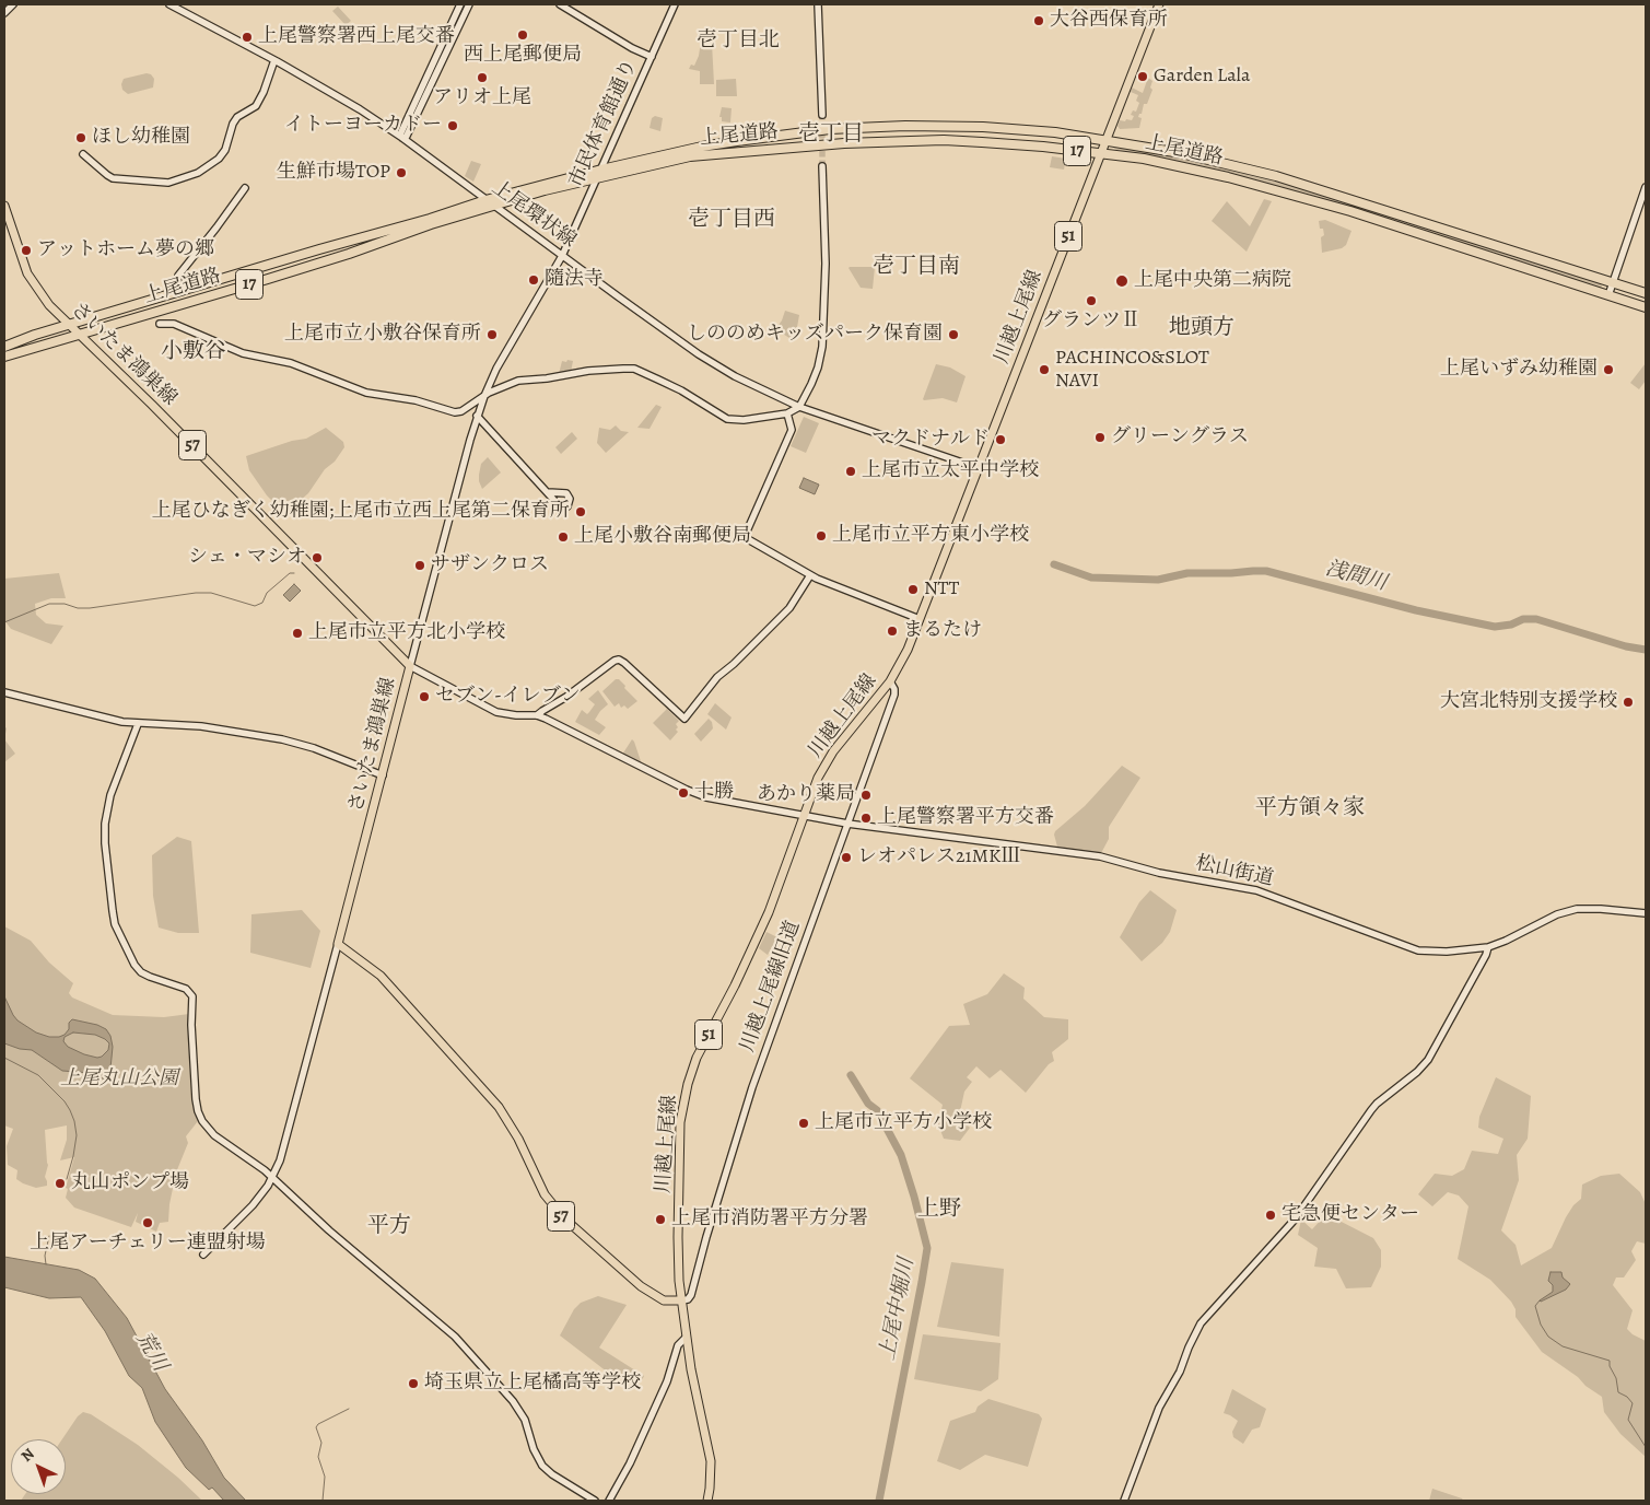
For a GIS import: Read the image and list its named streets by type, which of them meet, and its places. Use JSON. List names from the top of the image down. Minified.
{"streets":{"highway":["上尾道路","17"],"main road":["51","川越上尾線","さいたま鴻巣線","57"],"street":["市民体育館通り","上尾環状線","松山街道","川越上尾線旧道"]},"crossings":[["市民体育館通り","上尾道路"],["市民体育館通り","上尾環状線"],["市民体育館通り","さいたま鴻巣線"],["上尾道路","上尾環状線"],["上尾道路","川越上尾線"],["上尾道路","さいたま鴻巣線"],["上尾環状線","川越上尾線"],["川越上尾線","57"],["川越上尾線","松山街道"],["川越上尾線","川越上尾線旧道"],["さいたま鴻巣線","57"],["57","川越上尾線旧道"],["松山街道","川越上尾線旧道"]],"districts":["壱丁目北","壱丁目","壱丁目西","壱丁目南","地頭方","小敷谷","平方領々家","上野","平方"],"water":["浅間川","上尾中堀川","荒川"],"parks":["上尾丸山公園"],"places":["大谷西保育所","西上尾郵便局","上尾警察署西上尾交番","Garden Lala","アリオ上尾","イトーヨーカドー","ほし幼稚園","生鮮市場TOP","アットホーム夢の郷","隨法寺","上尾中央第二病院","グランツⅡ","上尾市立小敷谷保育所","しののめキッズパーク保育園","PACHINCO&SLOT NAVI","上尾いずみ幼稚園","グリーングラス","マクドナルド","上尾市立太平中学校","上尾ひなぎく幼稚園;上尾市立西上尾第二保育所","上尾市立平方東小学校","上尾小敷谷南郵便局","シェ・マシオ","サザンクロス","NTT","まるたけ","上尾市立平方北小学校","セブン-イレブン","大宮北特別支援学校","十勝","あかり薬局","上尾警察署平方交番","レオパレス21MKⅢ","上尾市立平方小学校","丸山ポンプ場","宅急便センター","上尾市消防署平方分署","上尾アーチェリー連盟射場","埼玉県立上尾橘高等学校"],"north":"top left"}
